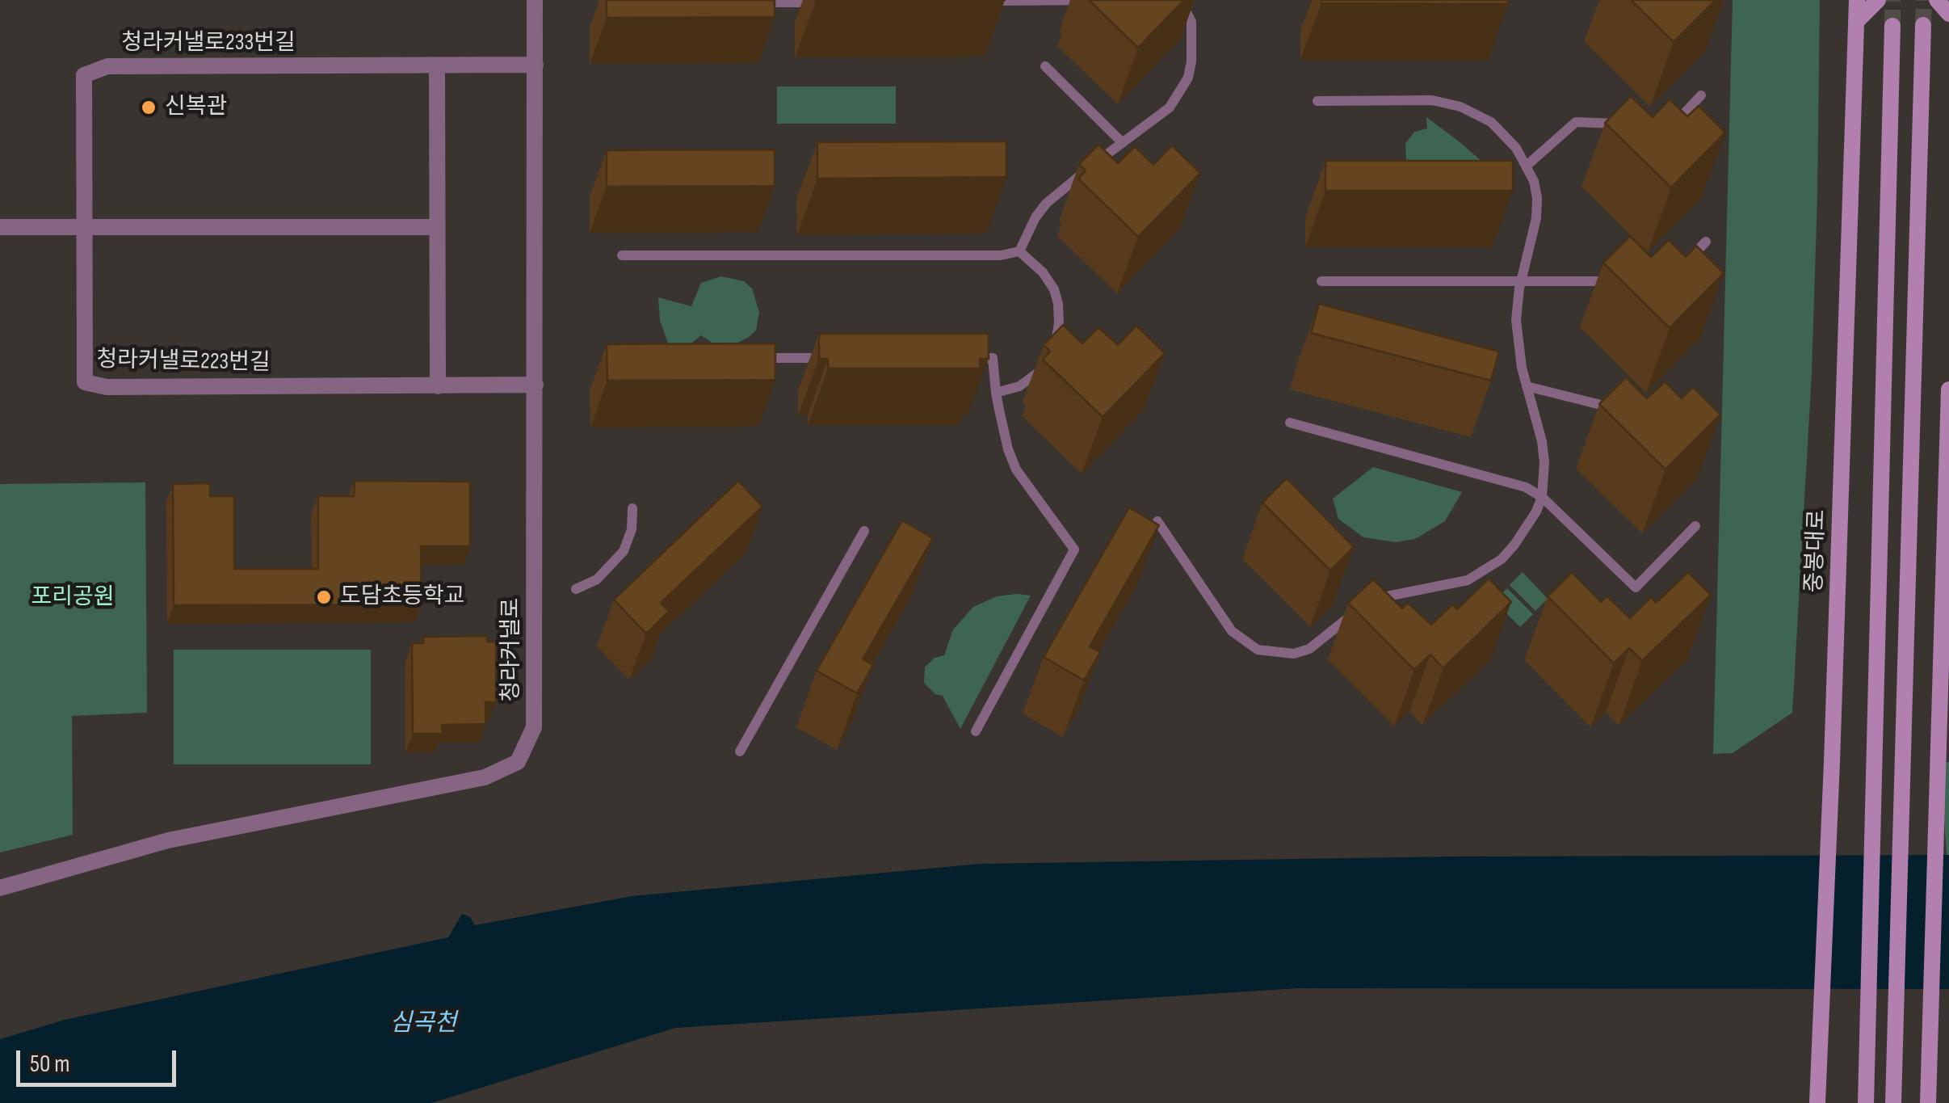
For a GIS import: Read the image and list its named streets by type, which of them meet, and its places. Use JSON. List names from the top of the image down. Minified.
{"streets":{"main road":["중봉대로"],"street":["청라커낼로233번길","청라커낼로223번길","청라커낼로"]},"crossings":[["청라커낼로233번길","청라커낼로223번길"],["청라커낼로233번길","청라커낼로"],["청라커낼로223번길","청라커낼로"]],"water":["심곡천"],"parks":["포리공원"],"places":["신복관","도담초등학교"],"scale_bar":"50 m"}
